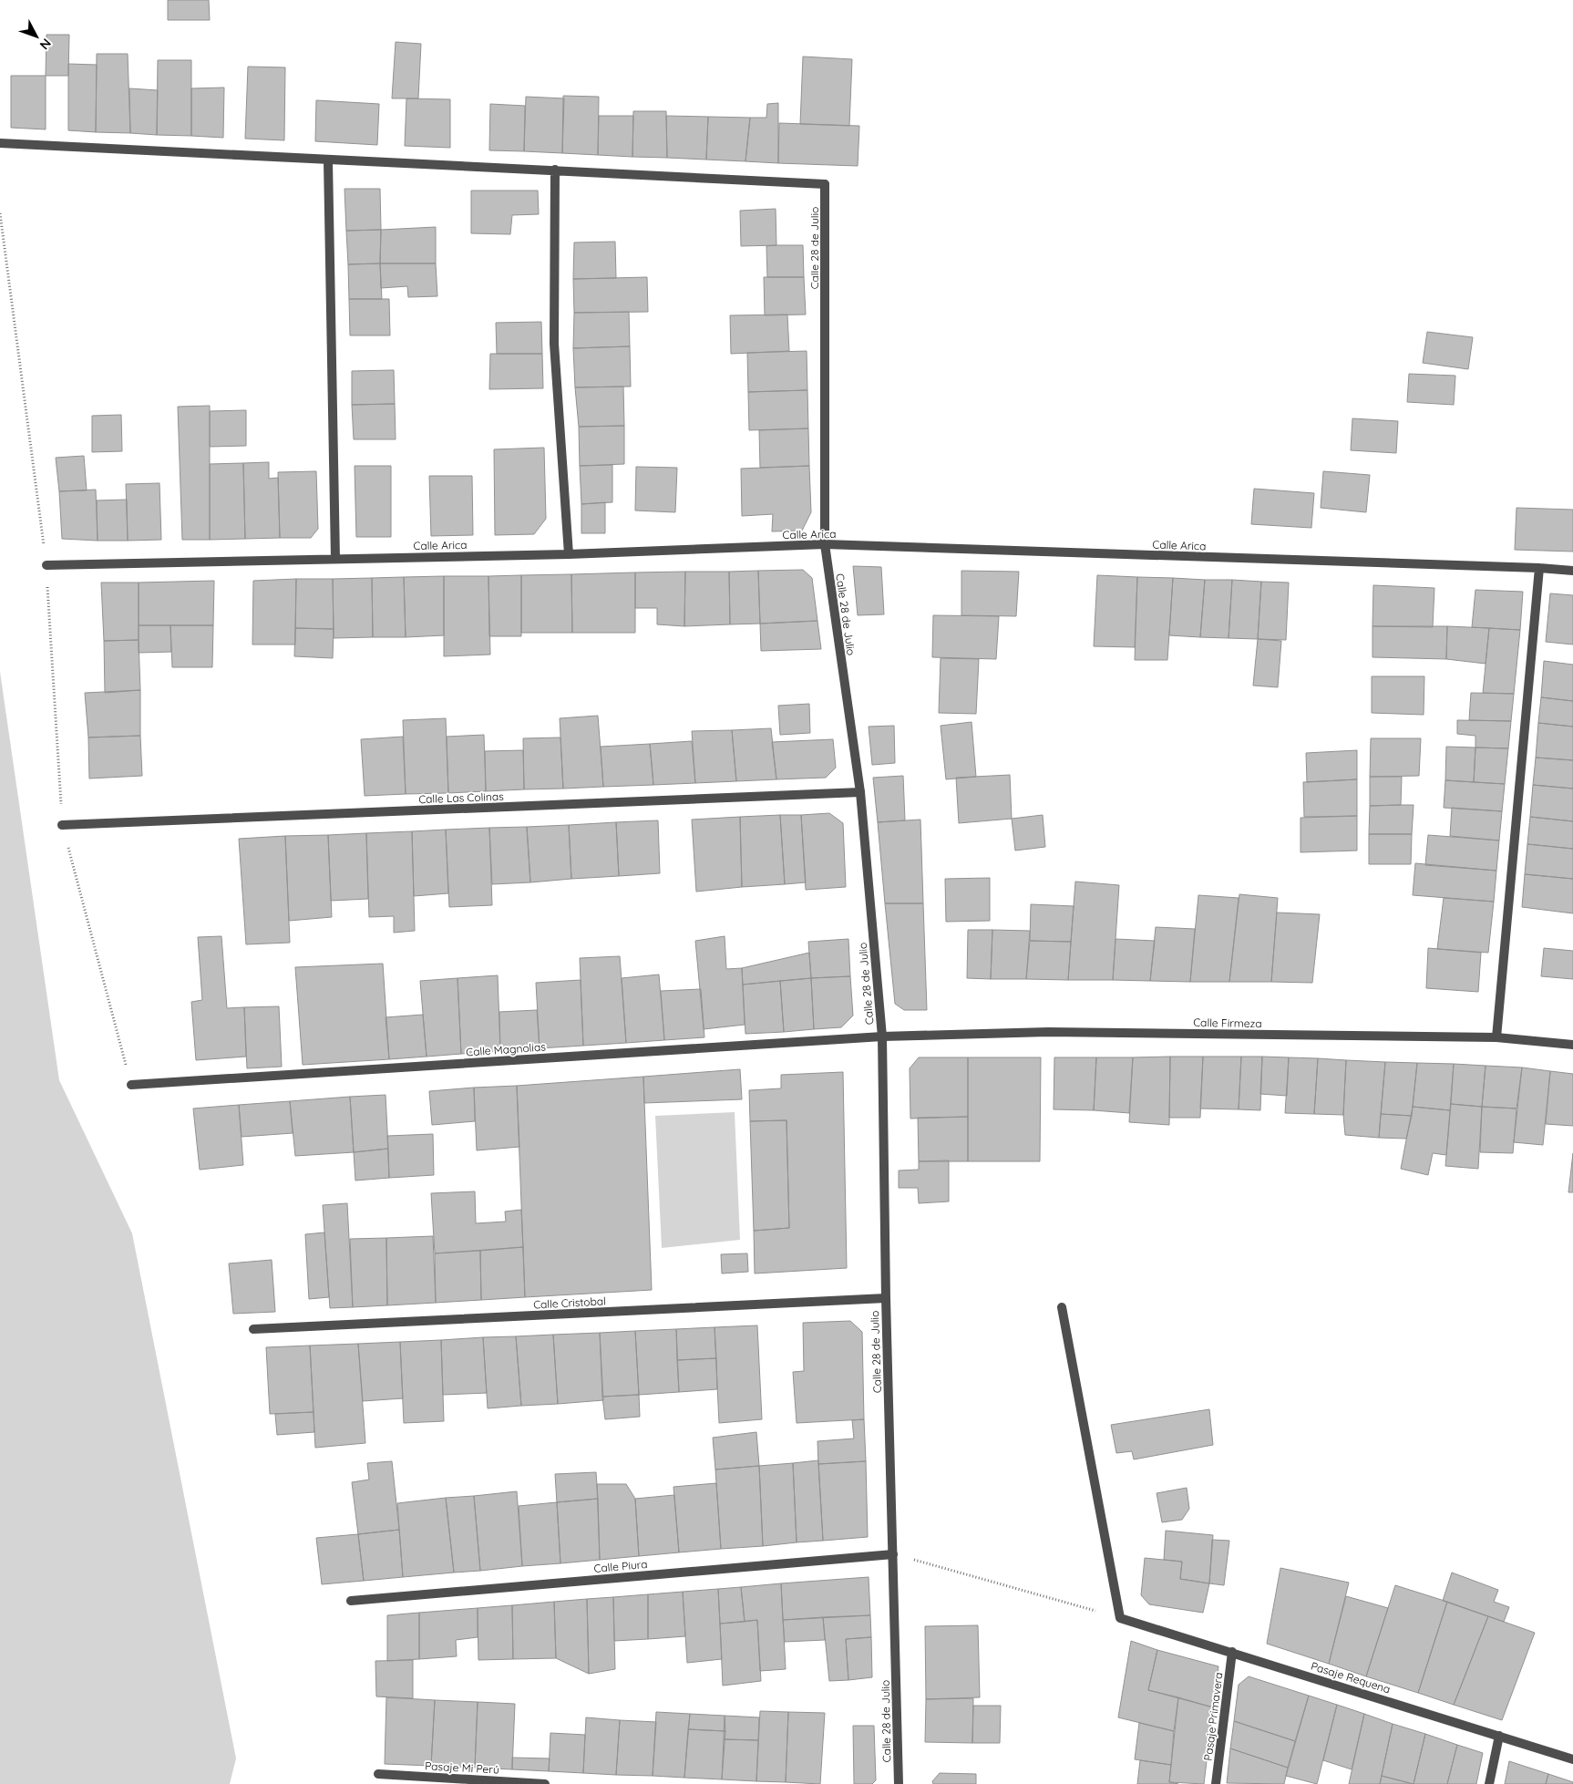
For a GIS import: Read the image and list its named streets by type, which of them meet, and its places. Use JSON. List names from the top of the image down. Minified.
{"streets":{"street":["Calle 28 de Julio","Calle Arica","Calle Las Colinas","Calle Firmeza","Calle Magnolias","Calle Cristobal","Calle Piura","Pasaje Requena","Pasaje Primavera","Pasaje Mi Perú"]},"crossings":[["Calle 28 de Julio","Calle Arica"],["Calle 28 de Julio","Calle Las Colinas"],["Calle 28 de Julio","Calle Firmeza"],["Calle 28 de Julio","Calle Magnolias"],["Calle 28 de Julio","Calle Cristobal"],["Calle 28 de Julio","Calle Piura"],["Calle Firmeza","Calle Magnolias"],["Pasaje Requena","Pasaje Primavera"]],"north":"bottom right"}
